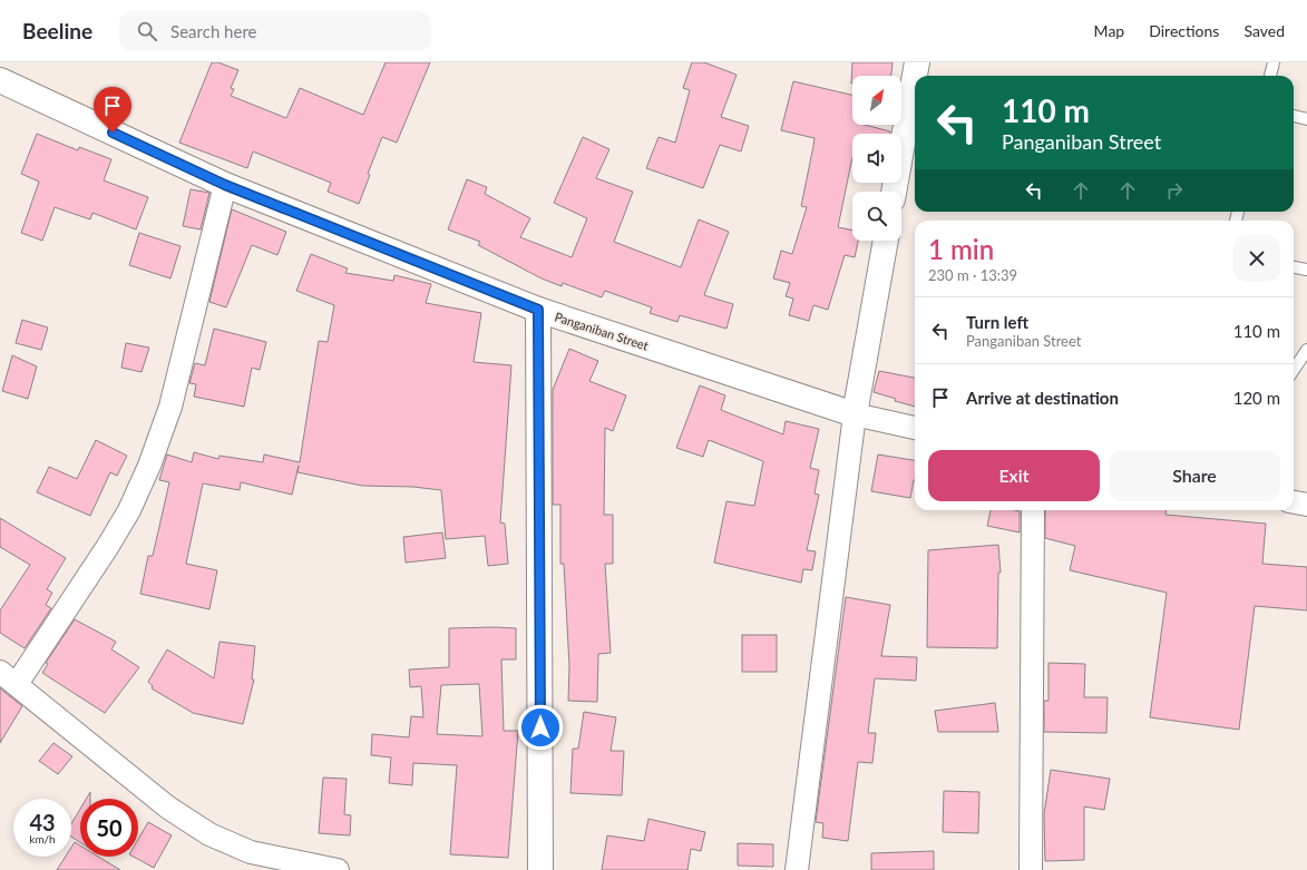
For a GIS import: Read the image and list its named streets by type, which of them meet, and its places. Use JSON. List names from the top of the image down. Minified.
{"streets":{"main road":["Panganiban Street"]},"north":"top right","page":{"header":"Beeline","search":"Search here","nav":["Map","Directions","Saved"],"turn":["110 m","Panganiban Street"],"heading":["1 min","230 m · 13:39"],"list":[{"name":"Turn left","note":"Panganiban Street","value":"110 m"},{"name":"Arrive at destination","value":"120 m"}],"buttons":["Exit","Share"],"speed":"43 km/h","limit":"50"}}
